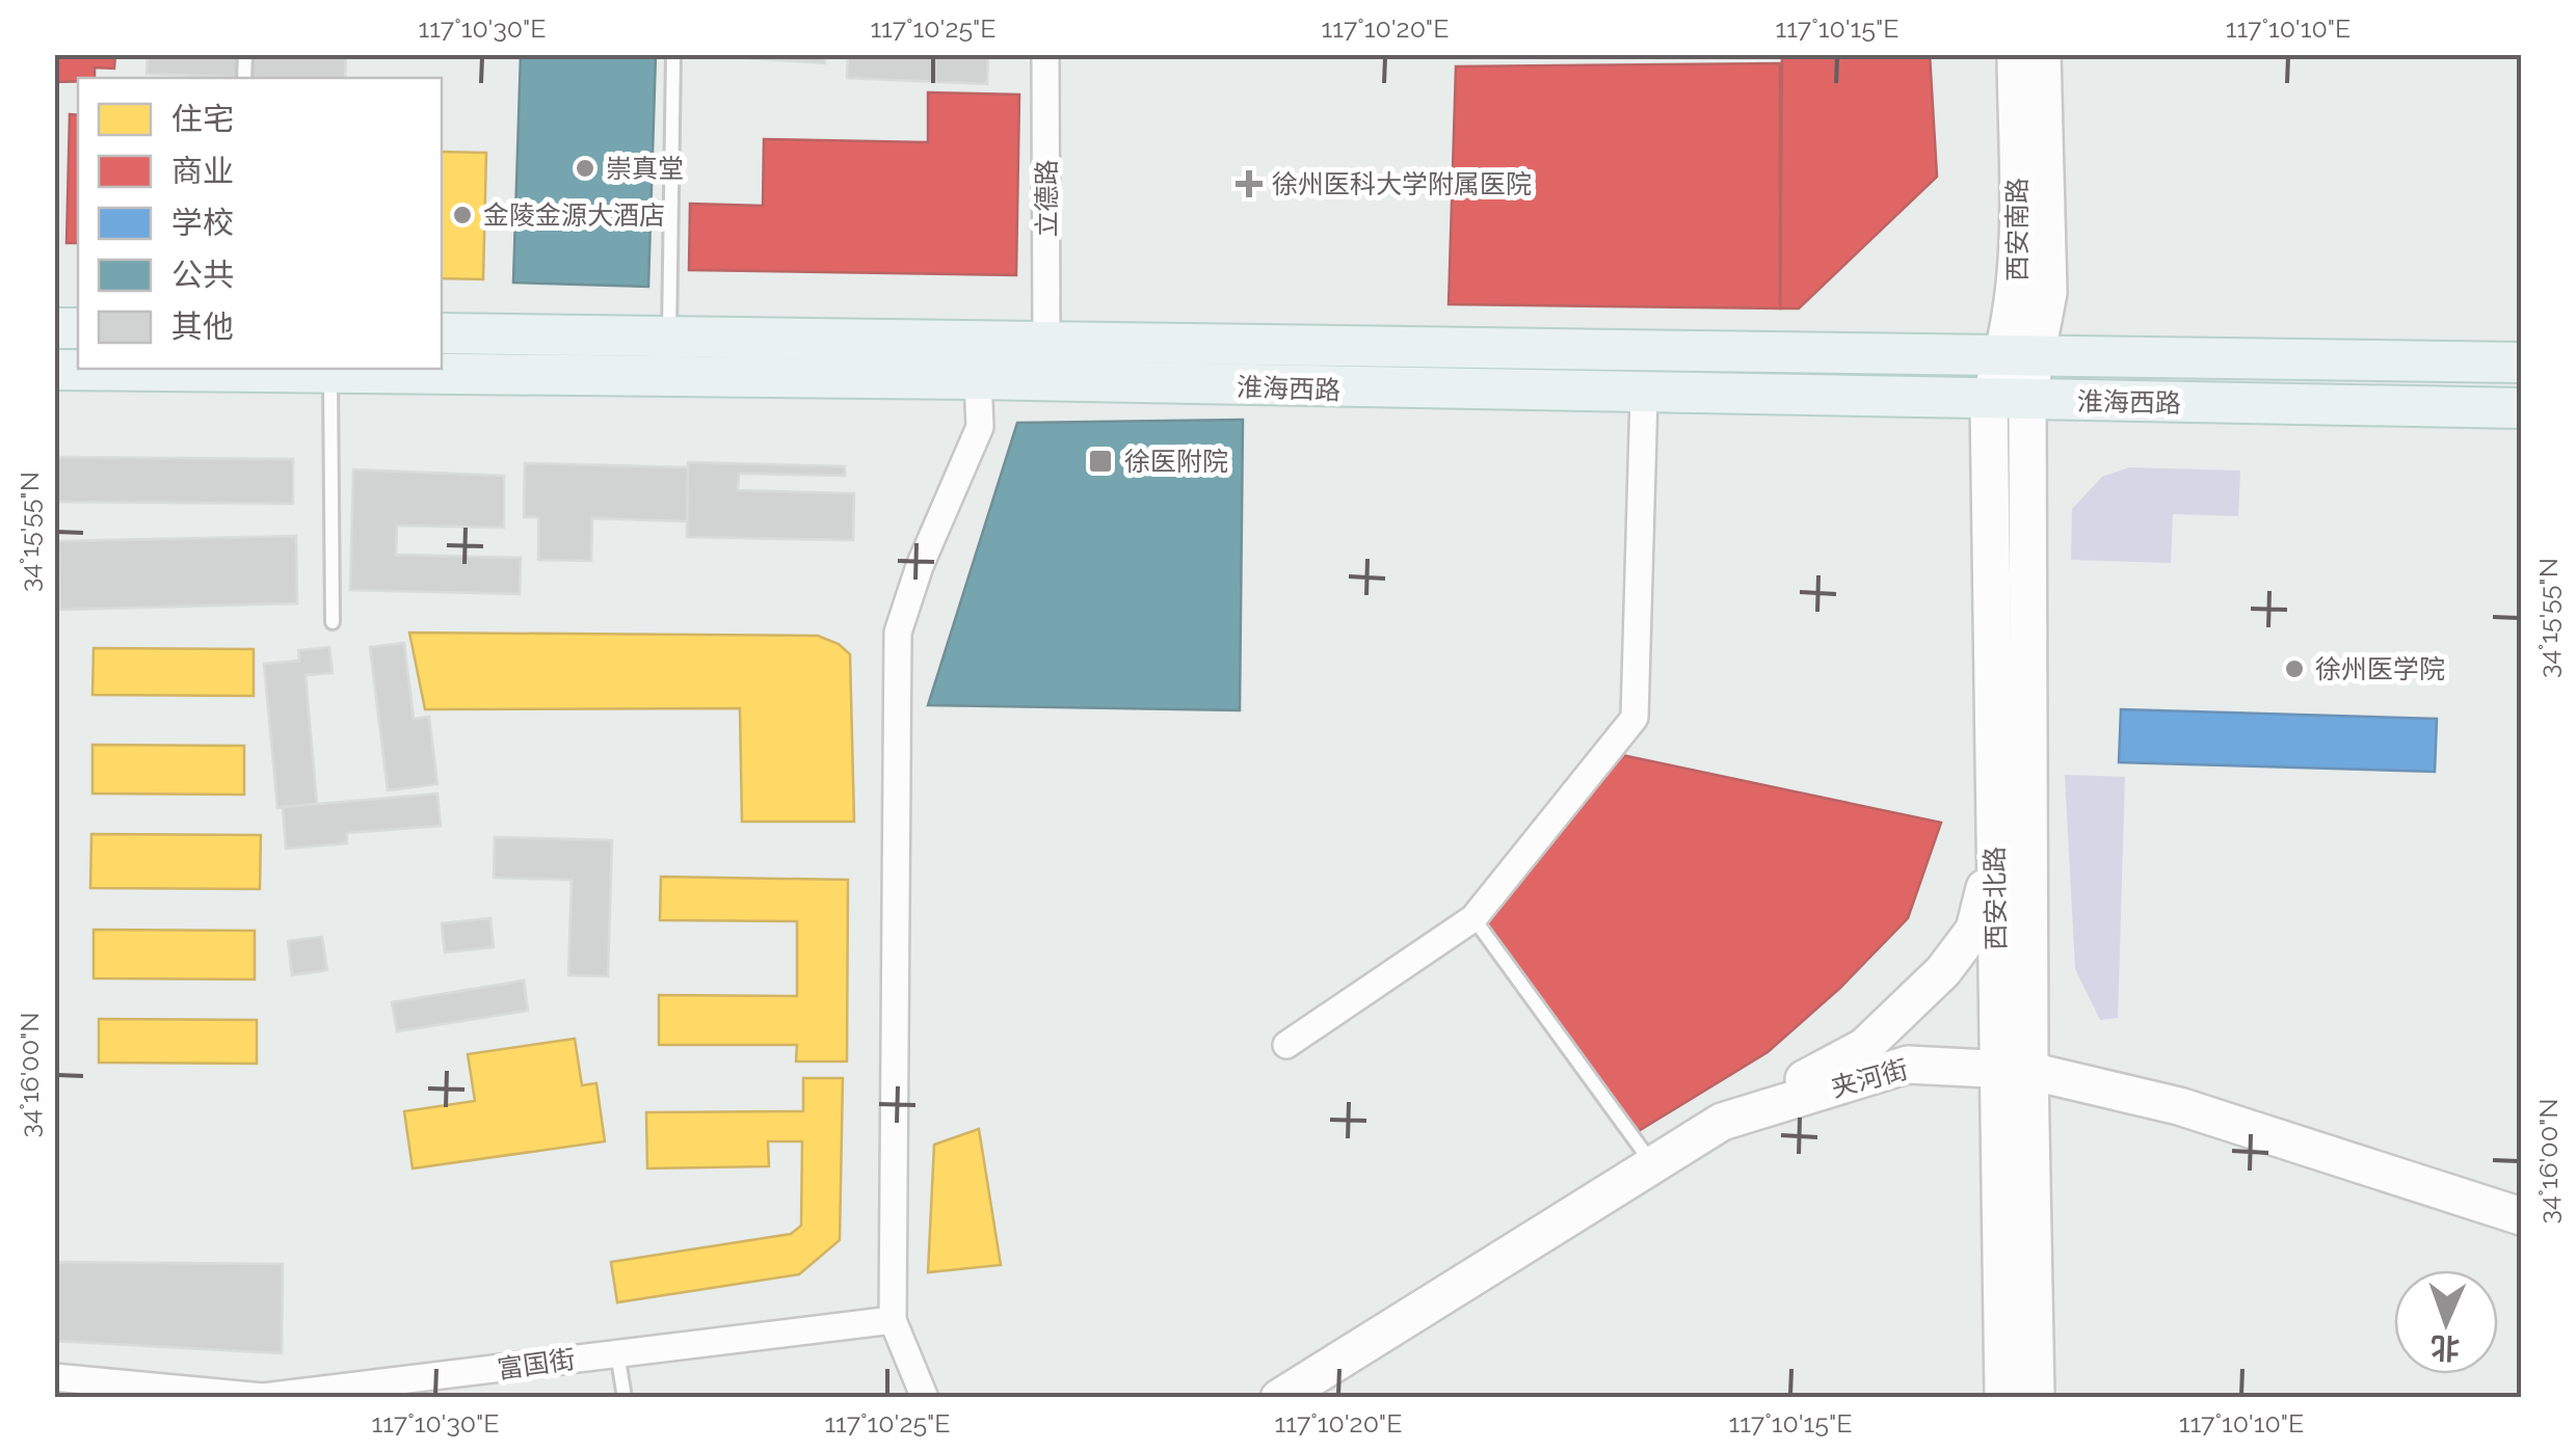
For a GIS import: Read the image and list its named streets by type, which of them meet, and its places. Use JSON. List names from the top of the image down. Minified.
{"streets":{"main road":["西安南路","淮海西路","西安北路","夹河街"],"street":["立德路","富国街"]},"crossings":[["立德路","淮海西路"],["西安南路","淮海西路"],["西安南路","西安北路"],["淮海西路","西安北路"],["西安北路","夹河街"]],"places":{"other":["崇真堂","金陵金源大酒店","徐州医学院"],"health":["徐州医科大学附属医院"],"transit":["徐医附院"]},"legend":["住宅","商业","学校","公共","其他"],"north":"bottom","coordinates":["117°10'30\"E","117°10'25\"E","117°10'20\"E","117°10'15\"E","117°10'10\"E","34°15'55\"N","34°16'00\"N"]}
